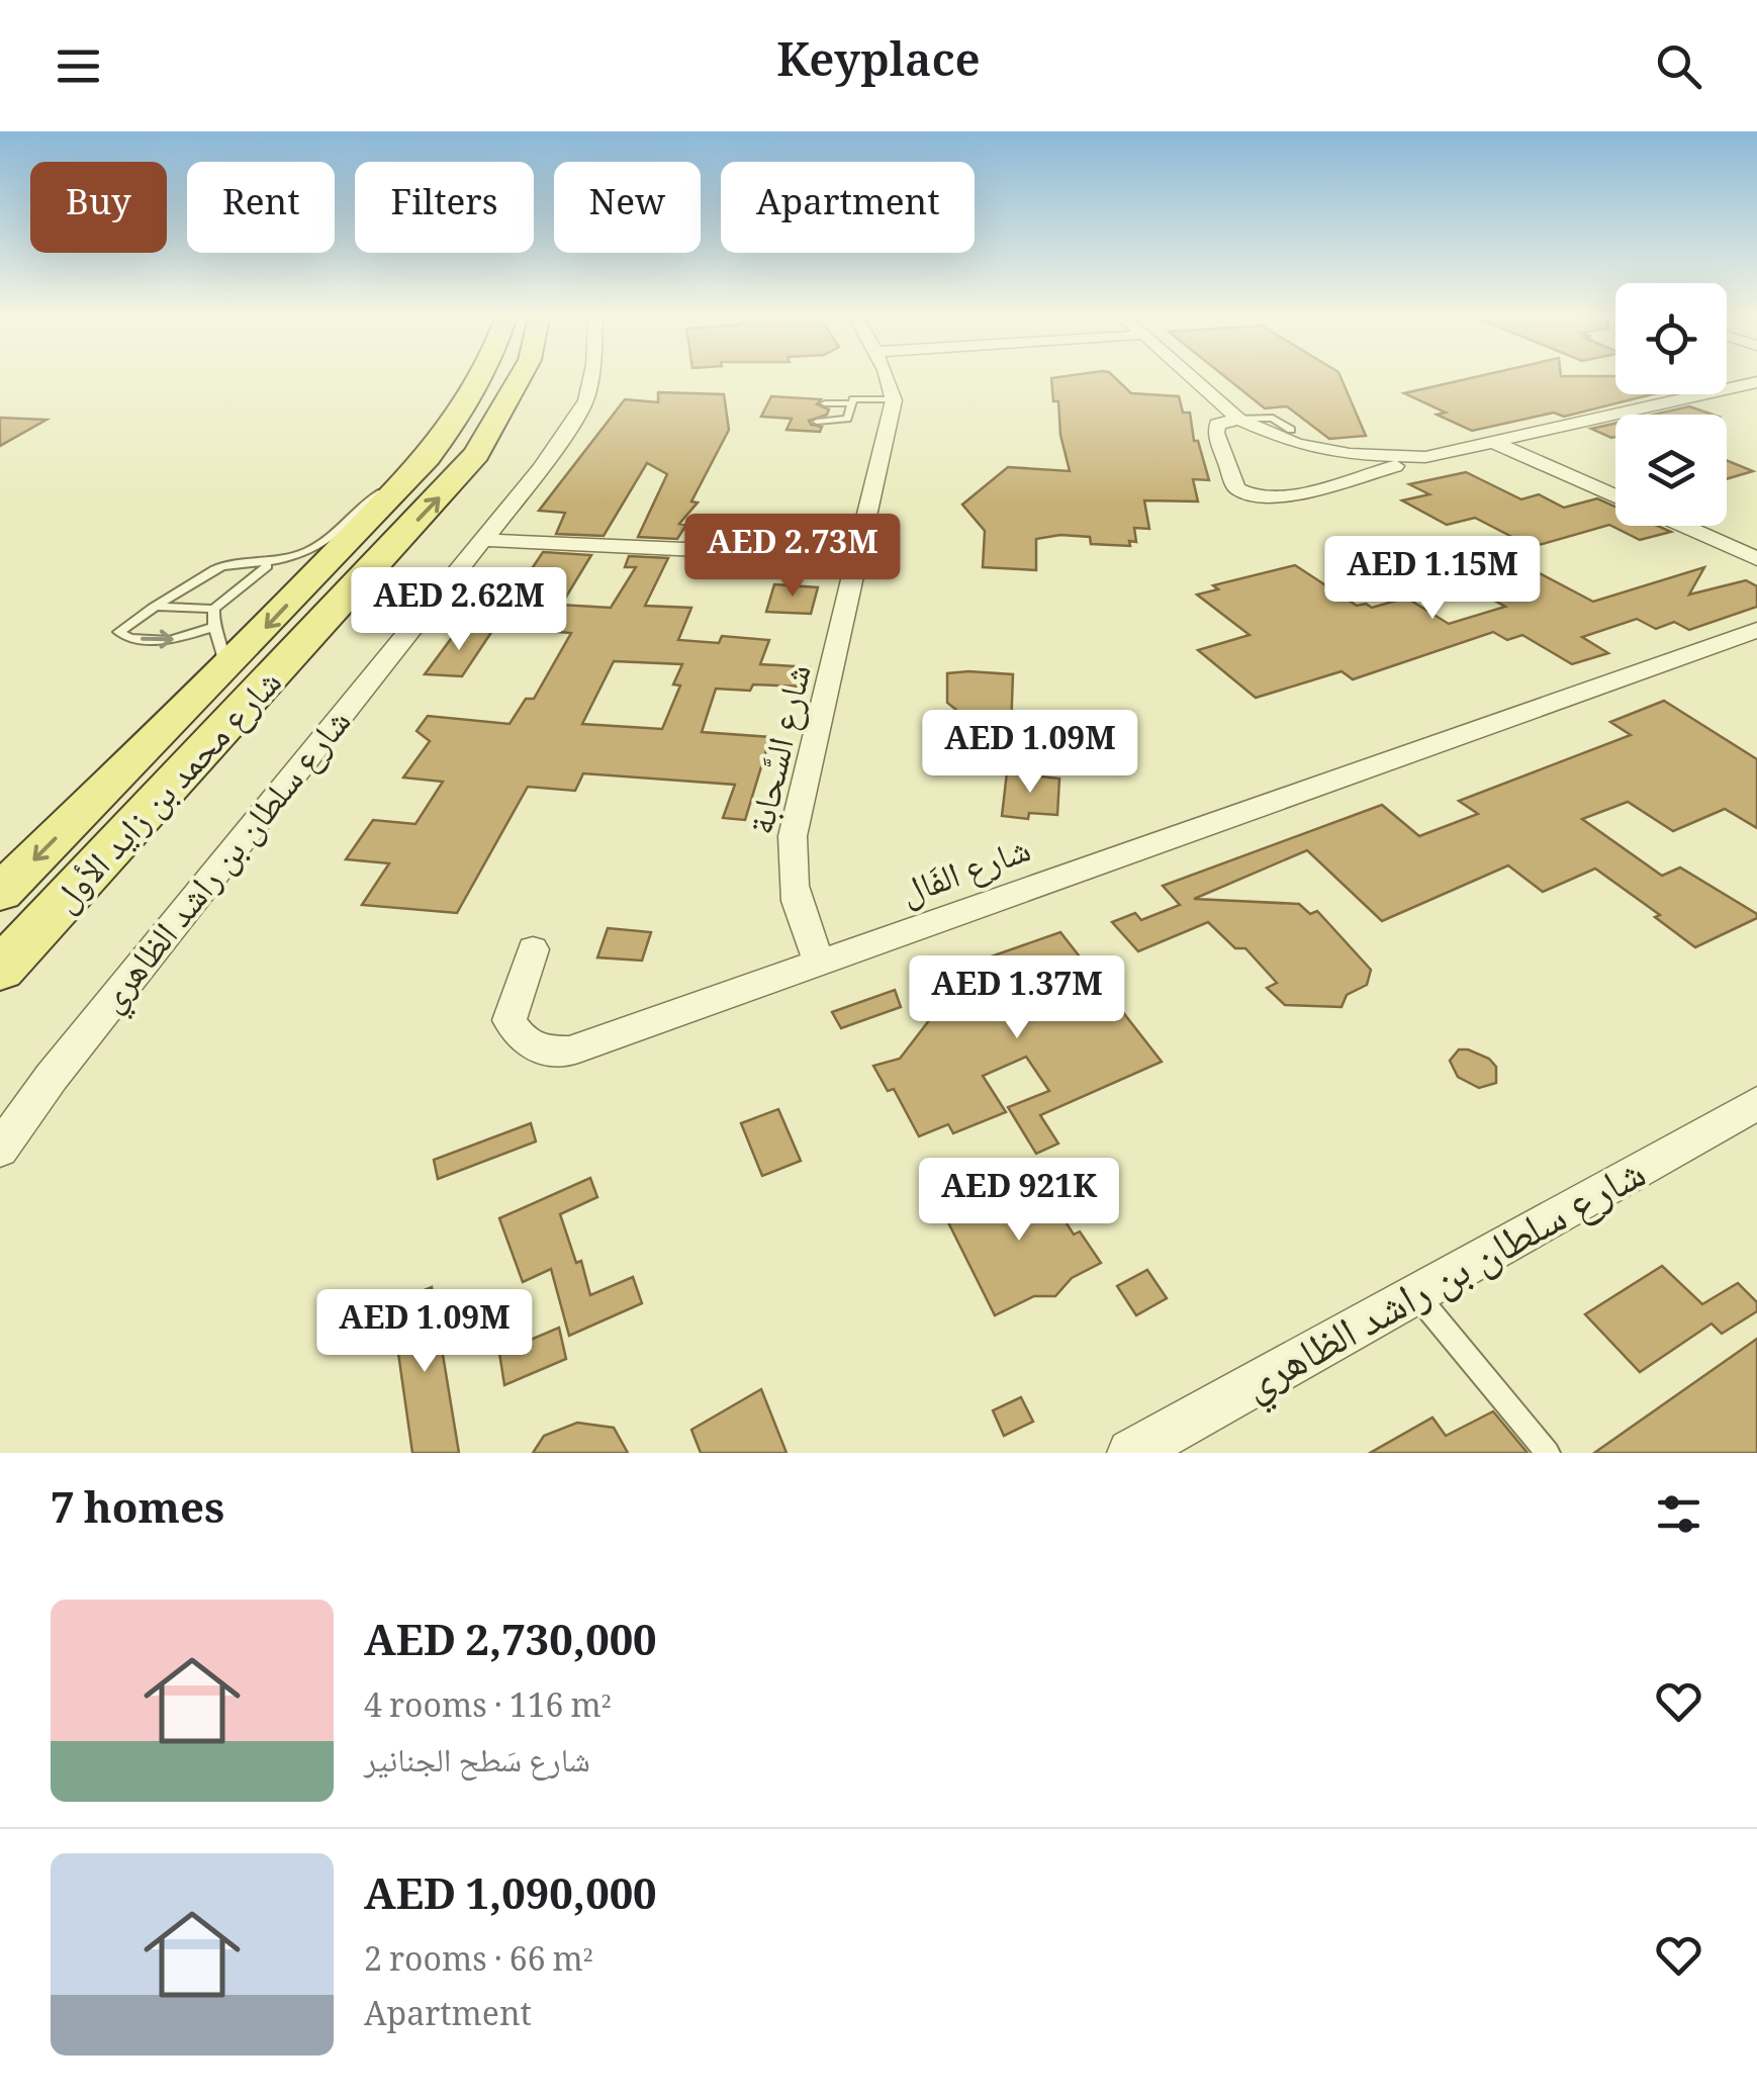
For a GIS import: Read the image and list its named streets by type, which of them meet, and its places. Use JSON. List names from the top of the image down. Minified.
{"streets":{"main road":["شارع محمد بن زايد الأول"],"street":["شارع السَّحابة","شارع سلطان بن راشد الظاهري","شارع الفَال"]},"crossings":[["شارع السَّحابة","شارع الفَال"]],"page":{"header":"Keyplace","chip":["Buy","Rent","Filters","New","Apartment"],"price":["AED 2.73M","AED 1.15M","AED 2.62M","AED 1.09M","AED 1.37M","AED 921K","AED 1.09M"],"heading":"7 homes","list":[{"name":"AED 2,730,000","note":"4 rooms · 116 m² · شارع سَطح الجنانير"},{"name":"AED 1,090,000","note":"2 rooms · 66 m² · Apartment"}]}}
